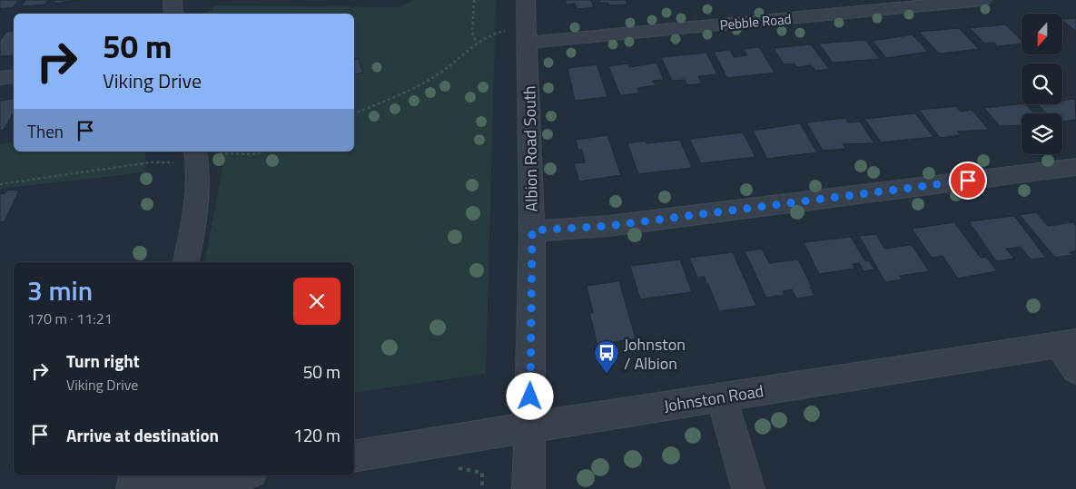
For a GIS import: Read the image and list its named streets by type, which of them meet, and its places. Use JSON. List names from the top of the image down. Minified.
{"streets":{"street":["Pebble Road","Albion Road South","Johnston Road"]},"crossings":[["Pebble Road","Albion Road South"],["Albion Road South","Johnston Road"]],"places":{"bus stop":["Johnston / Albion"]},"north":"bottom","page":{"turn":["50 m","Viking Drive"],"then":"Then","heading":["3 min","170 m · 11:21"],"list":[{"name":"Turn right","note":"Viking Drive","value":"50 m"},{"name":"Arrive at destination","value":"120 m"}]}}
